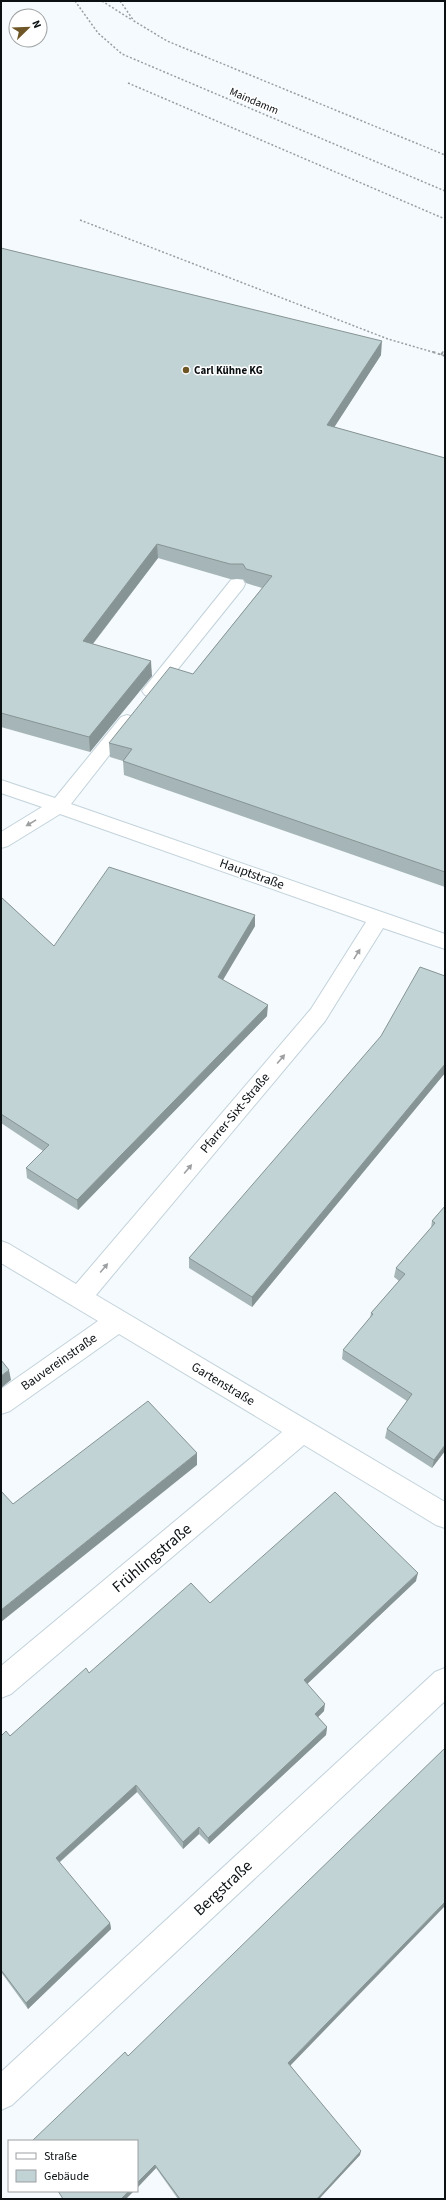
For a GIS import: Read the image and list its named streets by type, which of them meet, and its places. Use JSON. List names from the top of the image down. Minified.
{"streets":{"street":["Hauptstraße","Pfarrer-Sixt-Straße","Bauvereinstraße","Gartenstraße","Frühlingstraße","Bergstraße"],"path":["Maindamm"]},"crossings":[["Hauptstraße","Pfarrer-Sixt-Straße"],["Pfarrer-Sixt-Straße","Gartenstraße"],["Bauvereinstraße","Gartenstraße"],["Gartenstraße","Frühlingstraße"]],"one_way":["Pfarrer-Sixt-Straße"],"places":["Carl Kühne KG"],"legend":["Straße","Gebäude"],"north":"top right"}
